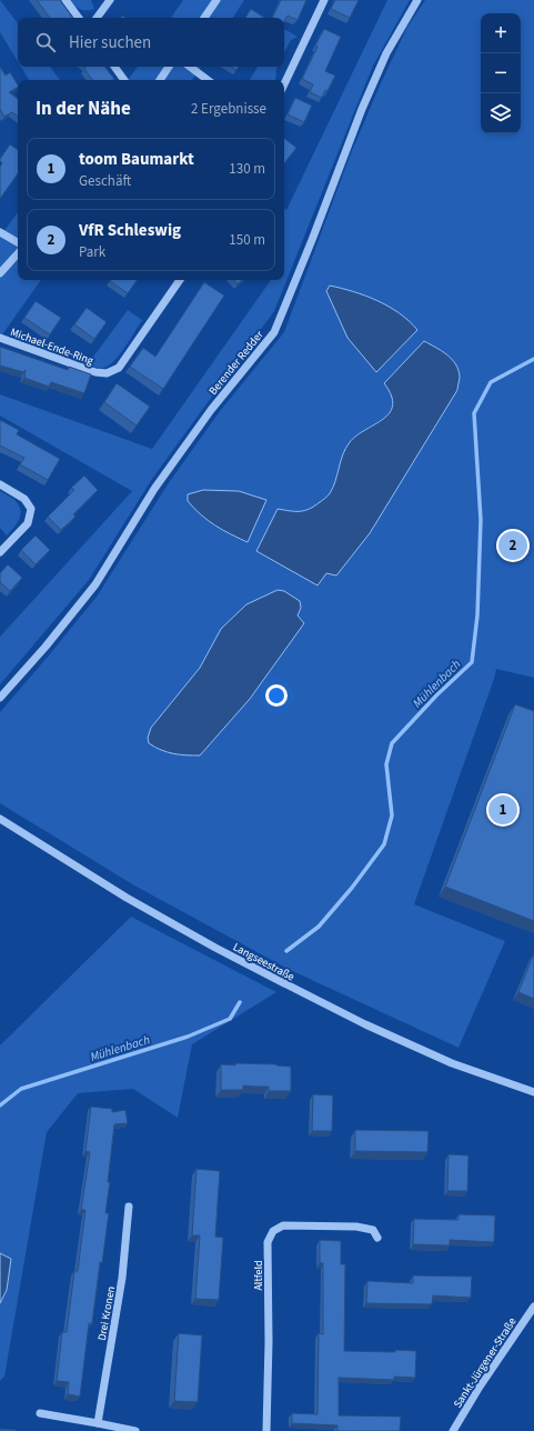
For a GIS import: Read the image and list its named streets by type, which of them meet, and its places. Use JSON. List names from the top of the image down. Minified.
{"streets":{"street":["Michael-Ende-Ring","Berender Redder","Langseestraße","Altfeld","Drei Kronen","Sankt-Jürgener-Straße"]},"water":["Mühlenbach"],"page":{"map_buttons":["+","−"],"search":"Hier suchen","heading":["In der Nähe","2 Ergebnisse"],"list":[{"mark":"1","name":"toom Baumarkt","note":"Geschäft","value":"130 m"},{"mark":"2","name":"VfR Schleswig","note":"Park","value":"150 m"}],"pins":["2","1"]}}
